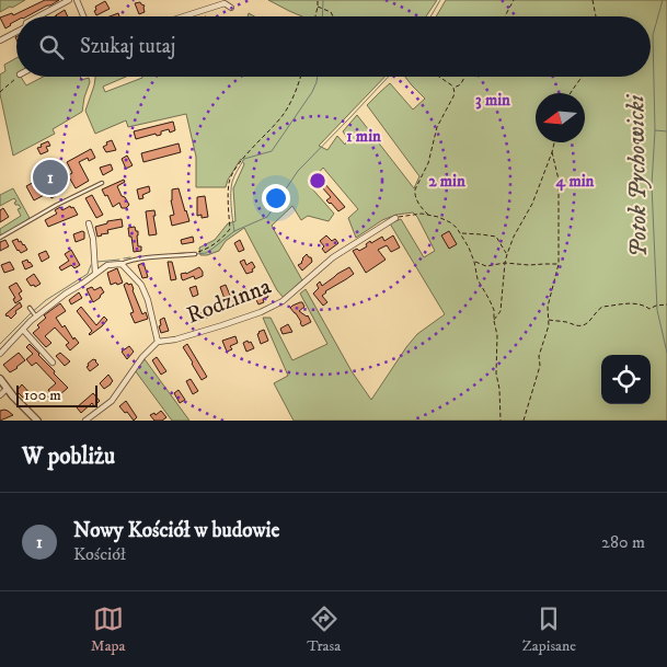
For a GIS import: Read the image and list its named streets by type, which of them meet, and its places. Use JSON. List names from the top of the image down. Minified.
{"streets":{"street":["Rodzinna"]},"water":["Potok Pychowicki"],"scale_bar":"100 m","north":"left","page":{"search":"Szukaj tutaj","pins":"1","scale":"100 m","heading":"W pobliżu","list":[{"mark":"1","name":"Nowy Kościół w budowie","note":"Kościół","value":"280 m"}],"nav":["Mapa","Trasa","Zapisane"]},"rings":["3 min","1 min","2 min","4 min"]}
